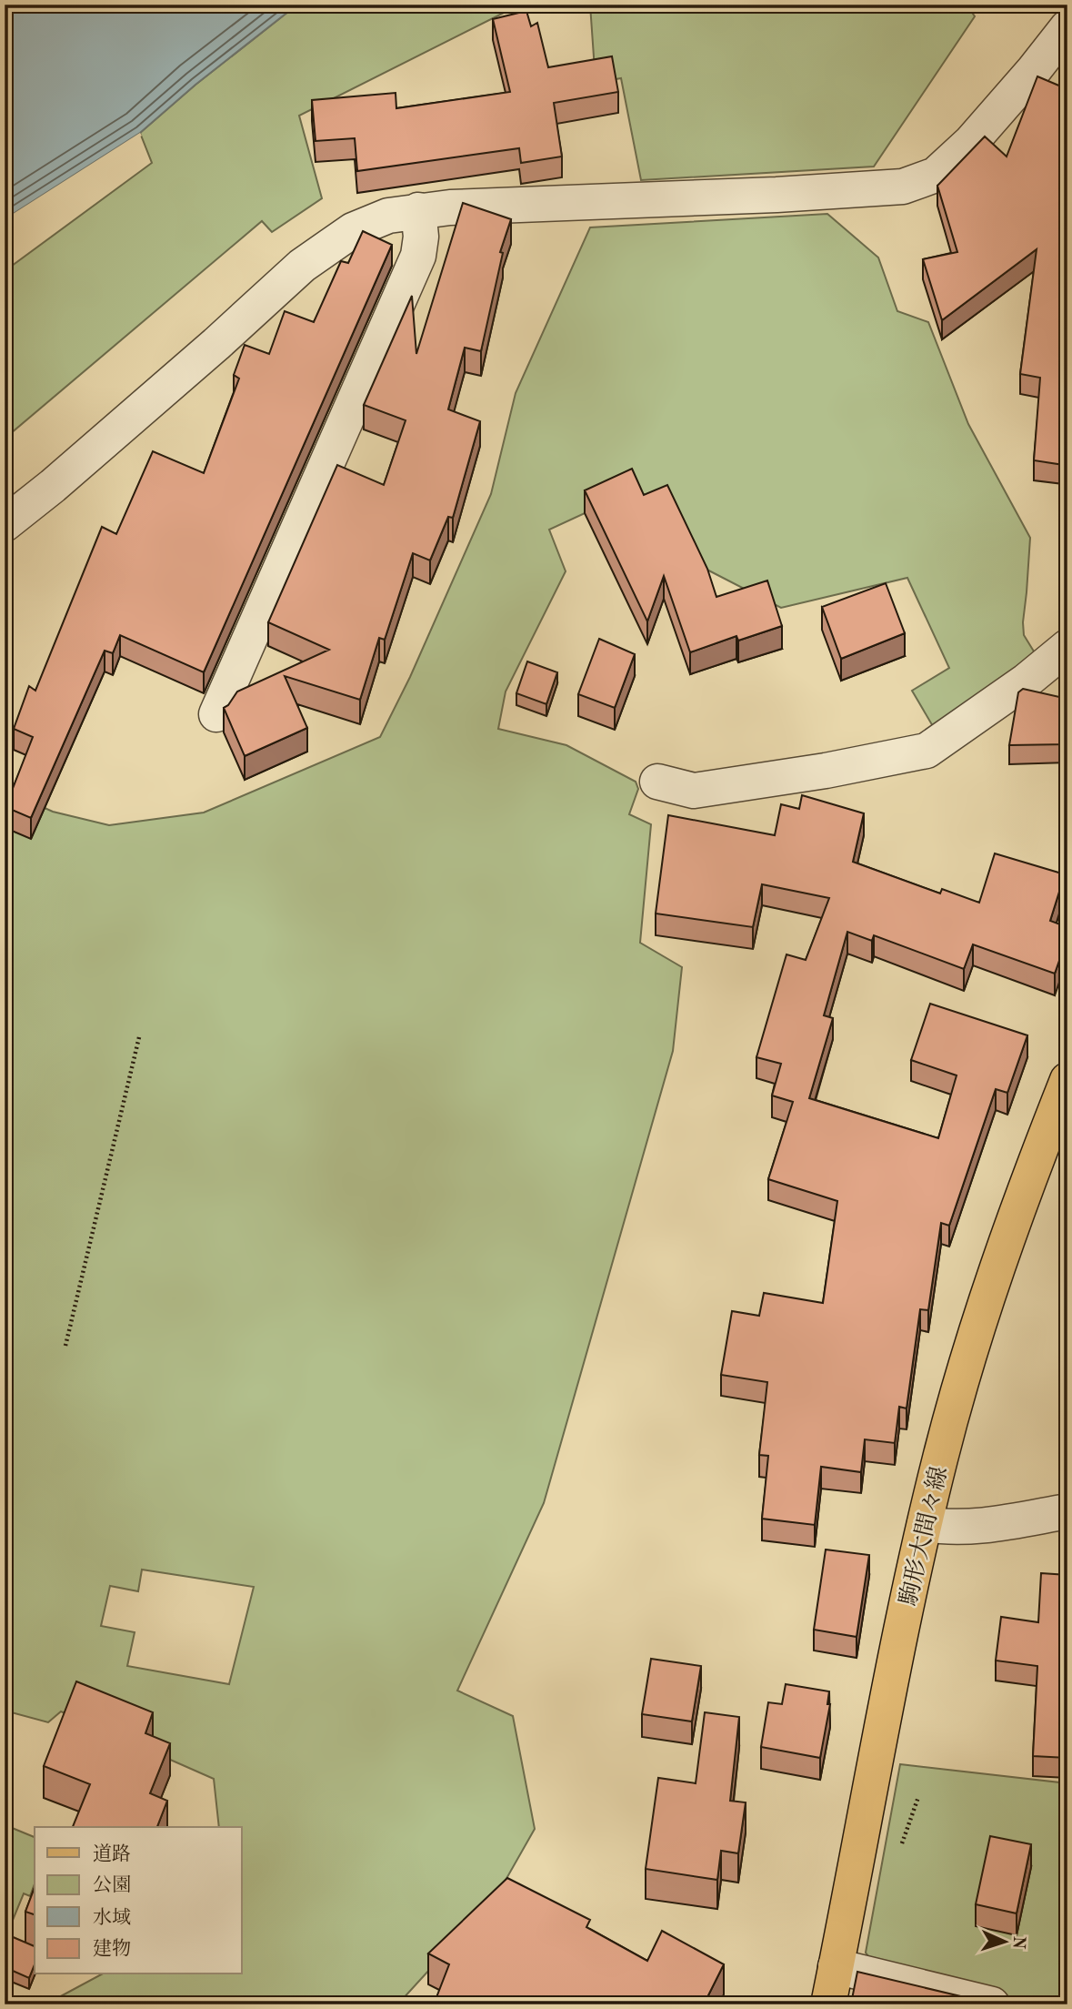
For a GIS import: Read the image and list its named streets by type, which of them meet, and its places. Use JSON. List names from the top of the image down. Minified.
{"streets":{"main road":["駒形大間々線"]},"legend":["道路","公園","水域","建物"],"north":"right"}
